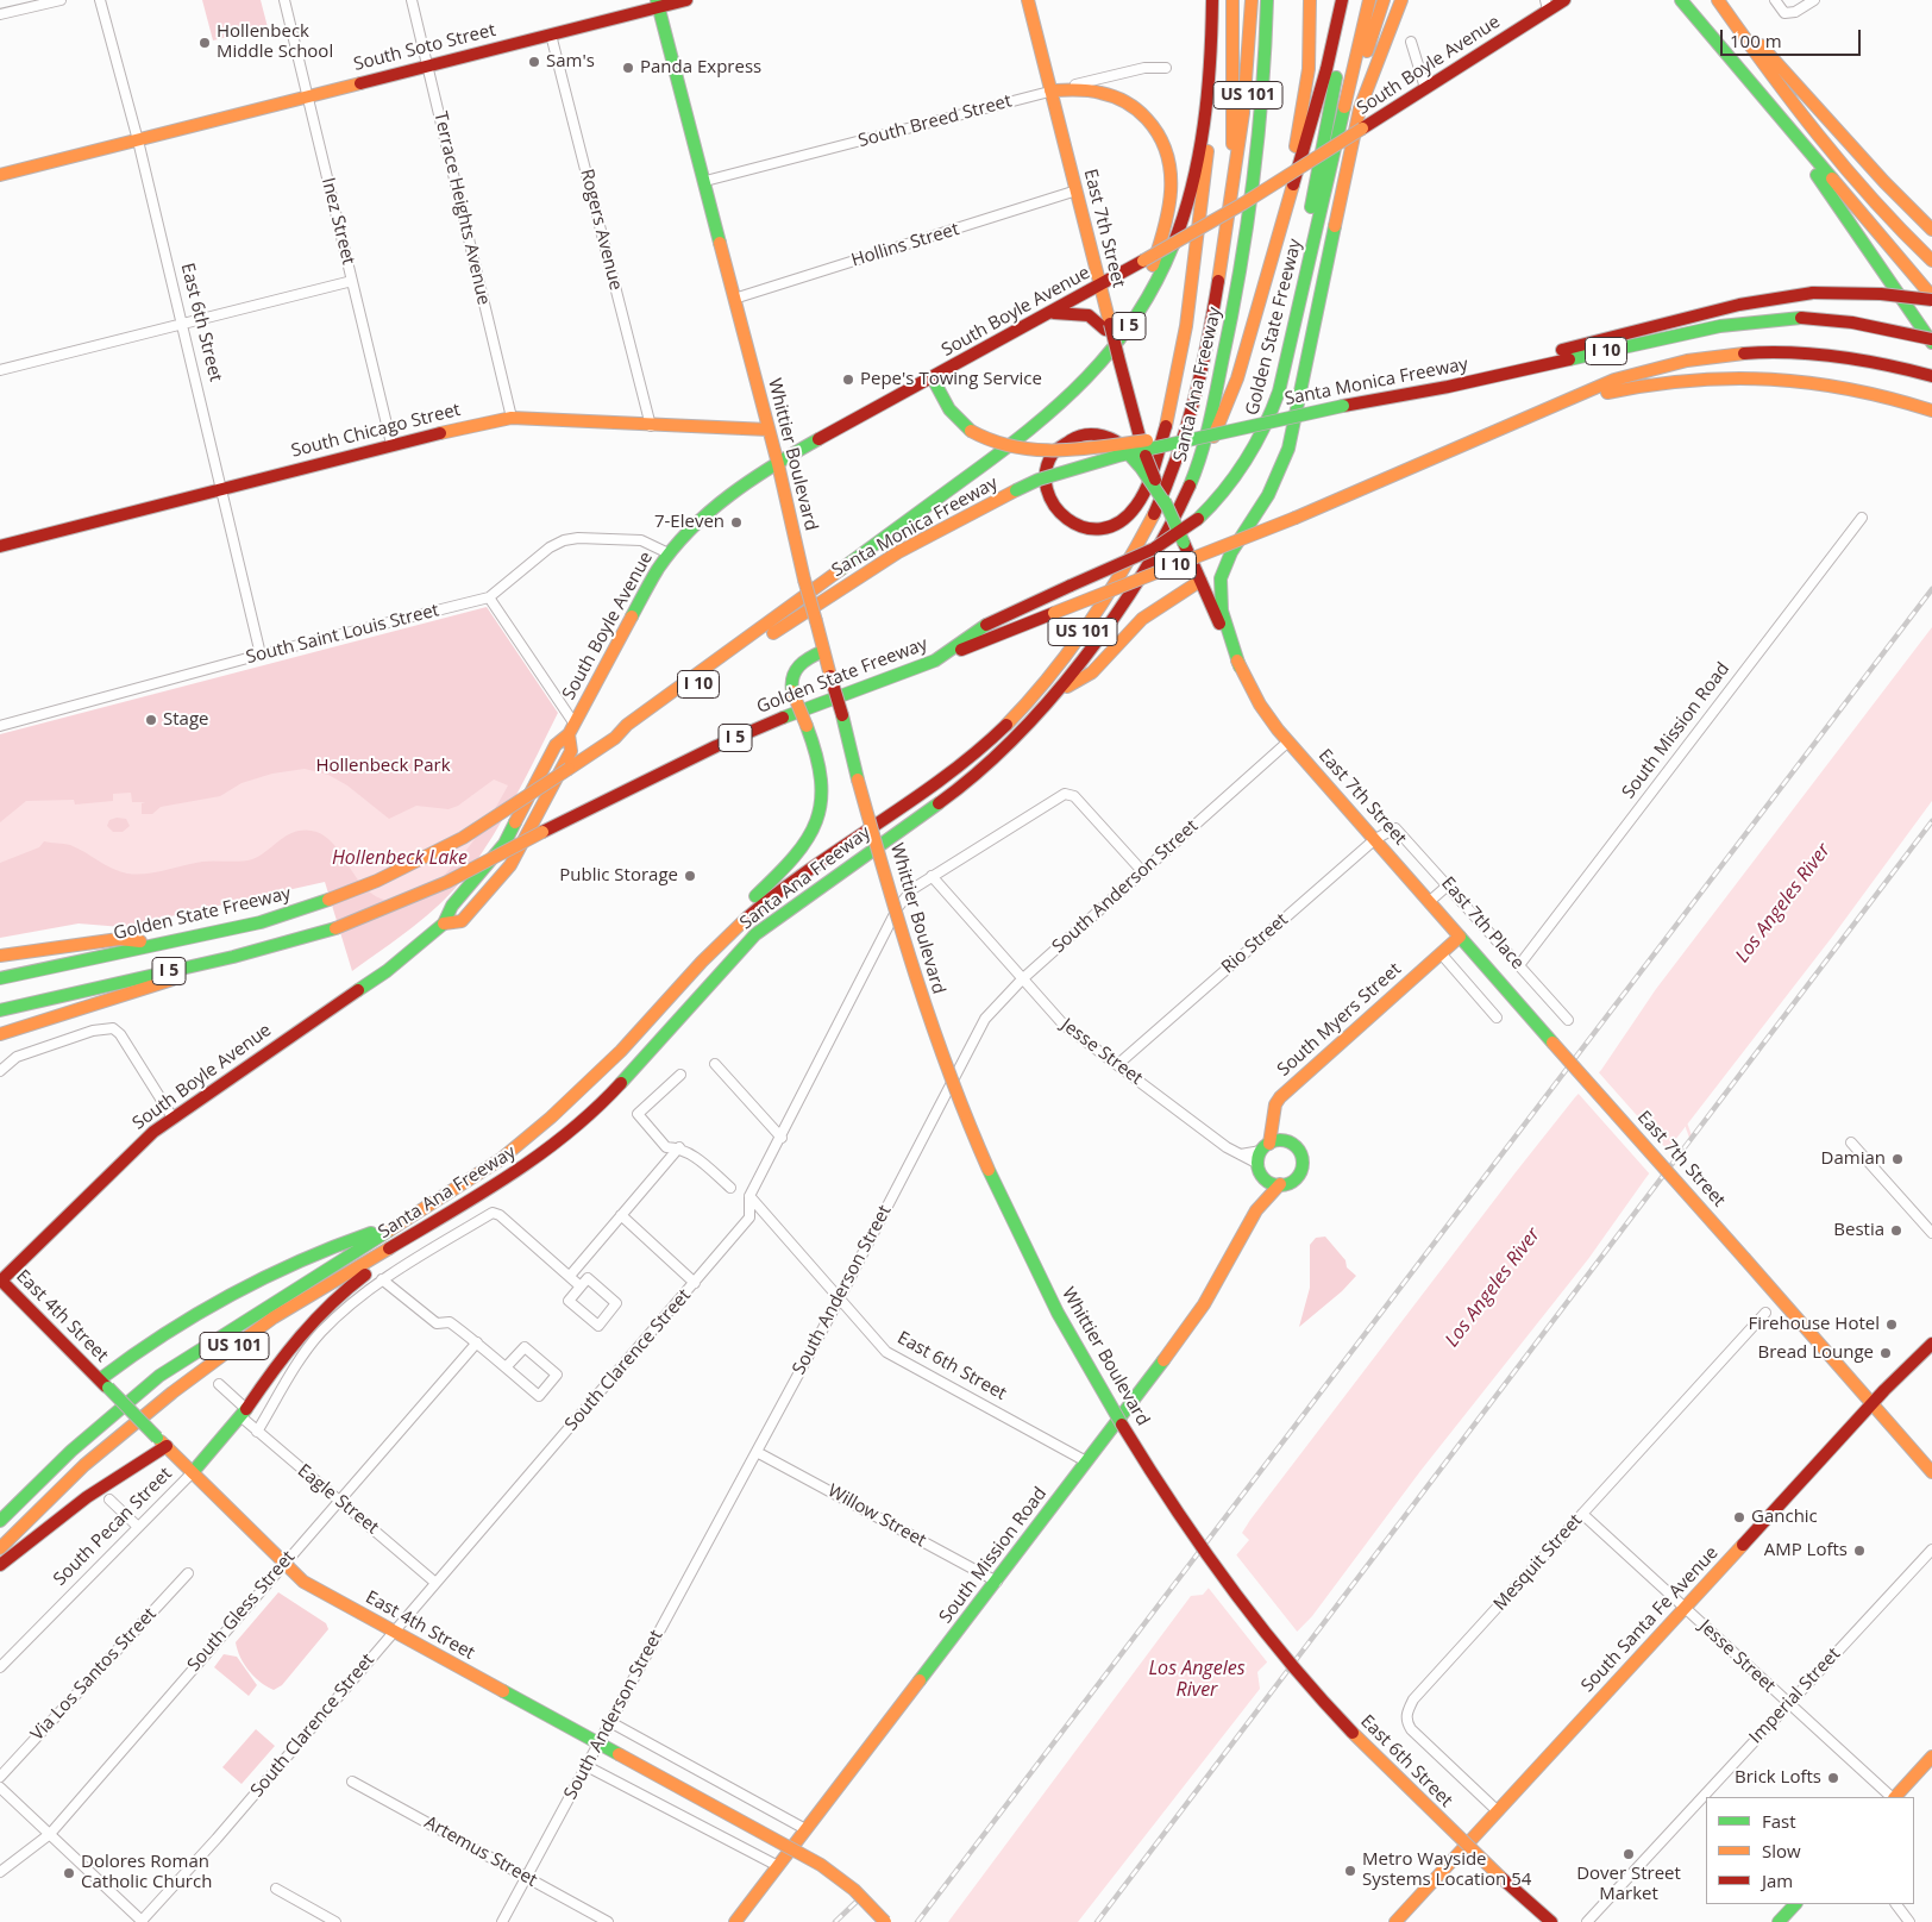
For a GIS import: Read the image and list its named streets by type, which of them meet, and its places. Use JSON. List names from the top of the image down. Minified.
{"streets":{"main road":["South Soto Street","South Boyle Avenue","US 101","East 7th Street","East 6th Street","I 5","Golden State Freeway","I 10","Santa Monica Freeway","Santa Ana Freeway","South Chicago Street","Whittier Boulevard","South Mission Road","South Myers Street","East 4th Street","South Pecan Street","South Santa Fe Avenue"],"street":["South Breed Street","Terrace Heights Avenue","Inez Street","Rogers Avenue","Hollins Street","South Saint Louis Street","South Anderson Street","East 7th Place","Rio Street","Jesse Street","South Clarence Street","Eagle Street","Willow Street","Mesquit Street","South Gless Street","Via Los Santos Street","Imperial Street","Artemus Street"]},"crossings":[["South Soto Street","Terrace Heights Avenue"],["South Soto Street","Inez Street"],["South Soto Street","Rogers Avenue"],["South Soto Street","East 6th Street"],["South Soto Street","Whittier Boulevard"],["South Boyle Avenue","East 7th Street"],["South Boyle Avenue","Whittier Boulevard"],["South Boyle Avenue","South Saint Louis Street"],["South Boyle Avenue","East 4th Street"],["South Breed Street","East 7th Street"],["South Breed Street","Whittier Boulevard"],["Terrace Heights Avenue","South Chicago Street"],["Inez Street","South Chicago Street"],["East 7th Street","Hollins Street"],["East 7th Street","Golden State Freeway"],["East 7th Street","South Anderson Street"],["East 7th Street","Rio Street"],["East 7th Street","South Myers Street"],["East 7th Street","South Santa Fe Avenue"],["Rogers Avenue","South Chicago Street"],["Hollins Street","Whittier Boulevard"],["East 6th Street","South Chicago Street"],["East 6th Street","Whittier Boulevard"],["East 6th Street","South Saint Louis Street"],["East 6th Street","South Mission Road"],["East 6th Street","South Anderson Street"],["East 6th Street","South Clarence Street"],["Golden State Freeway","I 10"],["Golden State Freeway","Santa Monica Freeway"],["Santa Ana Freeway","South Pecan Street"],["South Chicago Street","Whittier Boulevard"],["South Mission Road","East 7th Place"],["South Mission Road","South Myers Street"],["South Mission Road","Jesse Street"],["South Mission Road","Willow Street"],["South Anderson Street","Jesse Street"],["South Anderson Street","East 4th Street"],["South Anderson Street","South Clarence Street"],["South Anderson Street","Willow Street"],["South Anderson Street","Artemus Street"],["East 7th Place","Rio Street"],["Rio Street","Jesse Street"],["South Myers Street","Jesse Street"],["Jesse Street","South Clarence Street"],["Jesse Street","Mesquit Street"],["Jesse Street","South Santa Fe Avenue"],["Jesse Street","Imperial Street"],["East 4th Street","South Clarence Street"],["East 4th Street","South Pecan Street"],["East 4th Street","South Gless Street"],["South Clarence Street","Eagle Street"],["Eagle Street","South Pecan Street"],["Eagle Street","South Gless Street"],["Mesquit Street","South Santa Fe Avenue"]],"water":["Hollenbeck Lake","Los Angeles River"],"parks":["Hollenbeck Park"],"places":["Hollenbeck Middle School","Sam's","Panda Express","Pepe's Towing Service","7-Eleven","Stage","Public Storage","Damian","Bestia","Firehouse Hotel","Bread Lounge","Ganchic","AMP Lofts","Brick Lofts","Dover Street Market","Metro Wayside Systems Location 54","Dolores Roman Catholic Church"],"legend":["Fast","Slow","Jam"],"scale_bar":"100 m"}
